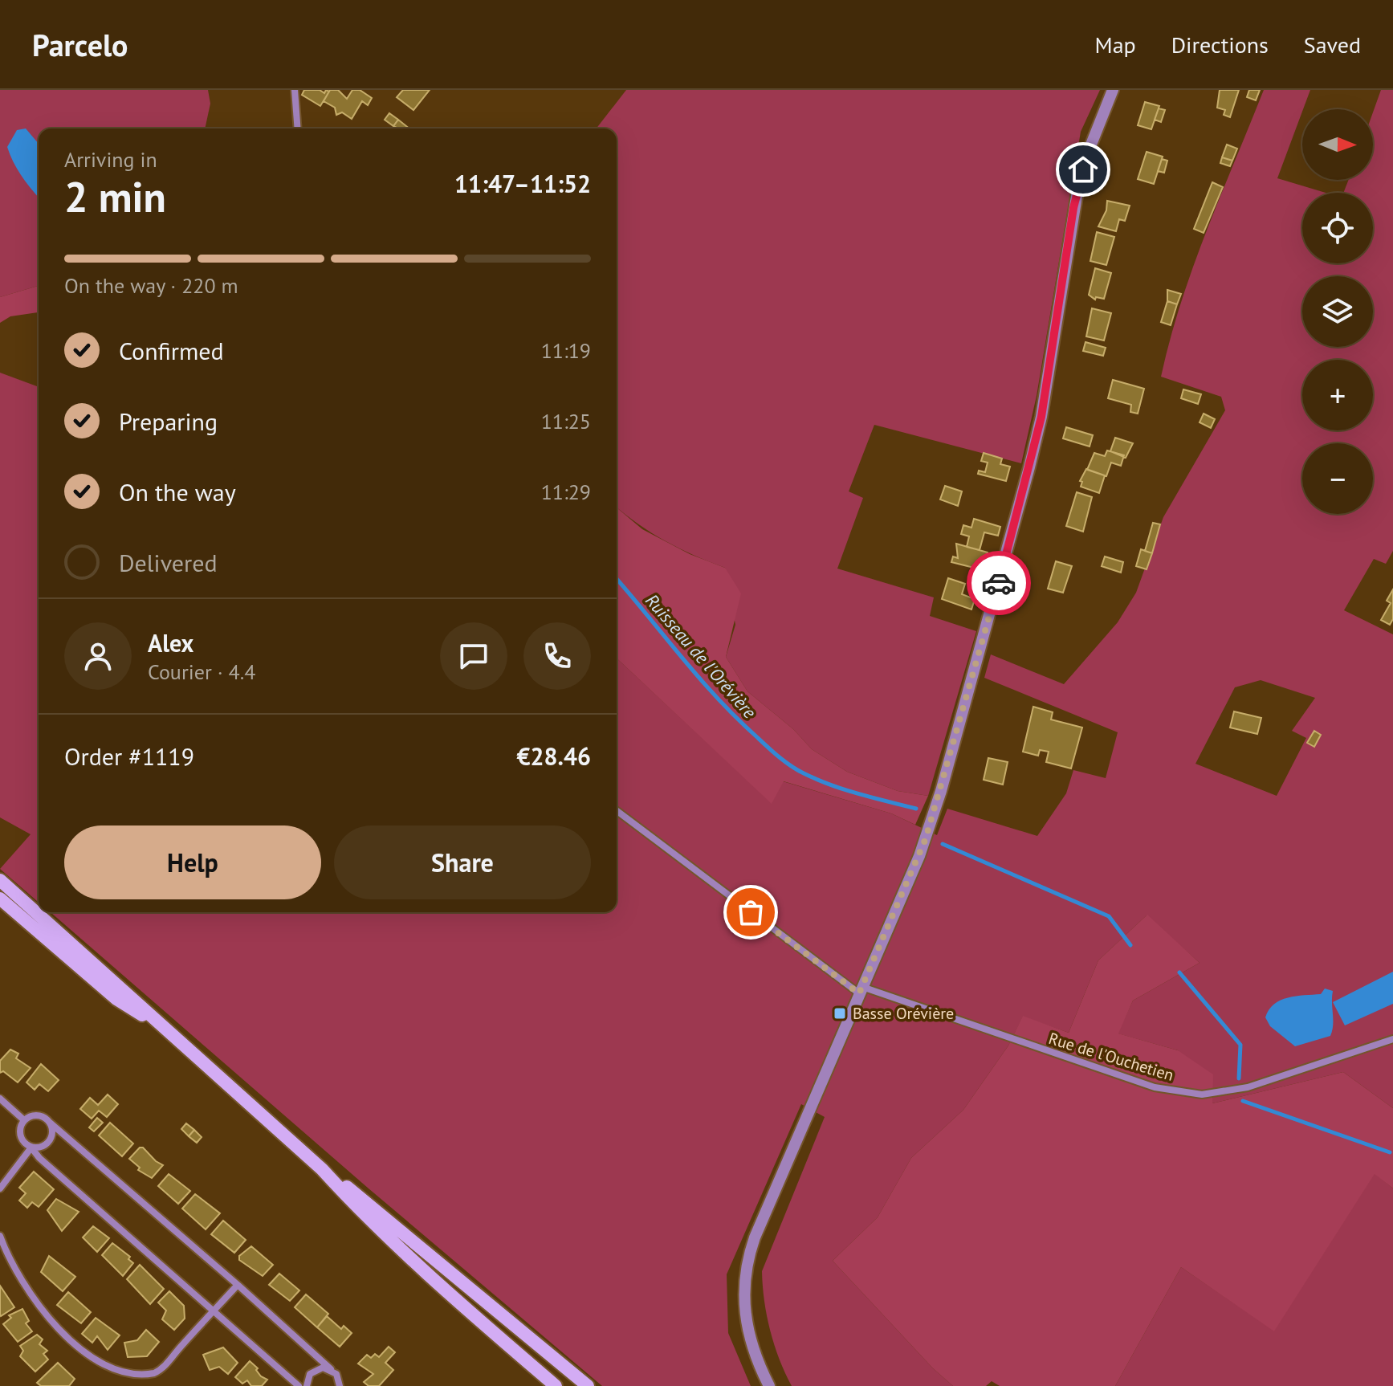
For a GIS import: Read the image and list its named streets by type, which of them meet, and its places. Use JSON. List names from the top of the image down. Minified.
{"streets":{"street":["Rue de l'Ouchetien"]},"water":["Ruisseau de l'Orévière"],"places":{"transit":["Basse Orévière"]},"north":"right","page":{"header":"Parcelo","nav":["Map","Directions","Saved"],"map_buttons":["+","−"],"heading":["2 min","Arriving in","11:47–11:52"],"panel":["Alex","Courier · 4.4","Order #1119","€28.46"],"bar":"On the way · 220 m","list":[["Confirmed","11:19"],["Preparing","11:25"],["On the way","11:29"],"Delivered"],"buttons":["Help","Share"]}}
